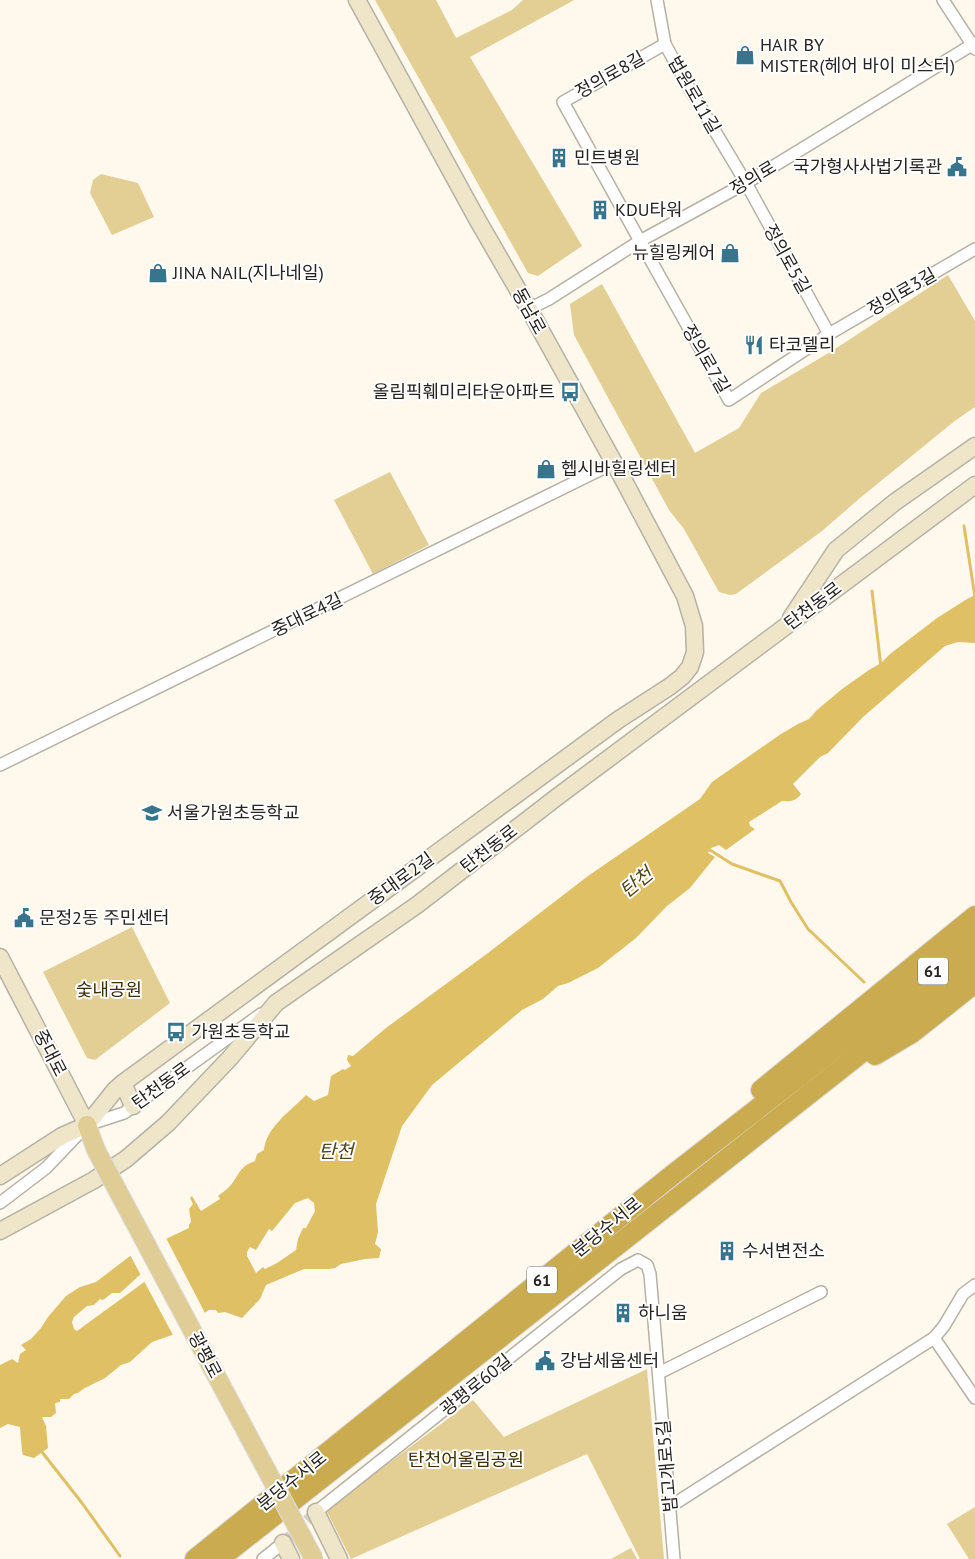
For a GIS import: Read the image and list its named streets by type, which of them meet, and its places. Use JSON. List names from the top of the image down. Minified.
{"streets":{"highway":["61","분당수서로"],"main road":["동남로","탄천동로","중대로2길","중대로","광평로"],"street":["정의로8길","법원로11길","정의로","정의로5길","정의로3길","정의로7길","중대로4길","광평로60길","밤고개로5길"]},"crossings":[["정의로8길","법원로11길"],["정의로8길","정의로"],["정의로8길","정의로7길"],["법원로11길","정의로"],["법원로11길","정의로5길"],["정의로","정의로5길"],["정의로","동남로"],["정의로","정의로7길"],["정의로5길","정의로3길"],["정의로5길","정의로7길"],["정의로3길","정의로7길"],["동남로","중대로4길"],["동남로","중대로2길"],["탄천동로","중대로2길"],["탄천동로","중대로"],["중대로2길","중대로"],["중대로","광평로"],["광평로60길","밤고개로5길"]],"water":["탄천"],"parks":["숯내공원","탄천어울림공원"],"places":{"shop":["HAIR BY MISTER(헤어 바이 미스터)","뉴힐링케어","JINA NAIL(지나네일)","헵시바힐링센터"],"building":["민트병원","KDU타워","수서변전소","하니움"],"public building":["국가형사사법기록관","문정2동 주민센터","강남세움센터"],"restaurant":["타코델리"],"bus stop":["올림픽훼미리타운아파트","가원초등학교"],"school or university":["서울가원초등학교"]}}
